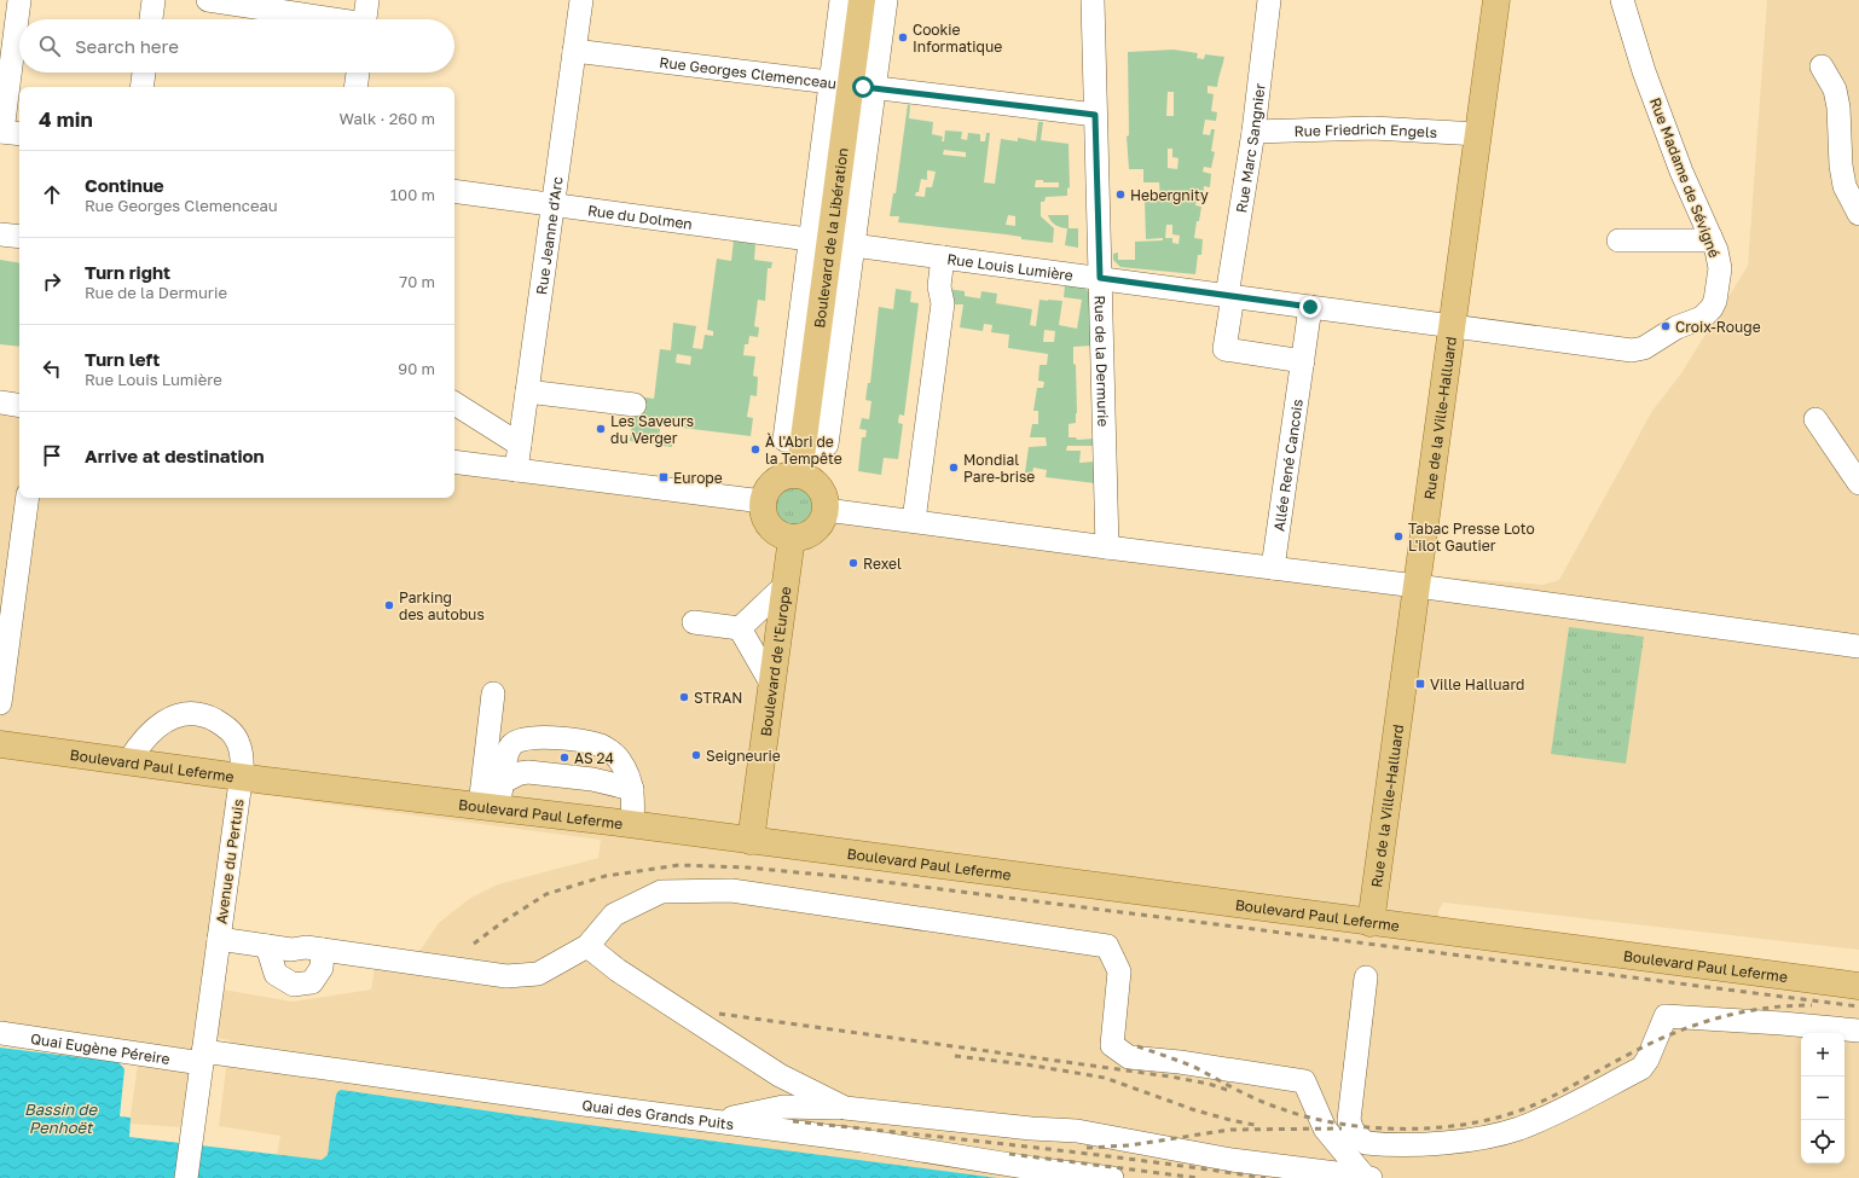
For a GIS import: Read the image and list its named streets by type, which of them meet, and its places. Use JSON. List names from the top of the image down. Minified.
{"streets":{"main road":["Boulevard de la Libération","Rue de la Ville-Halluard","Boulevard de l'Europe","Boulevard Paul Leferme"],"street":["Rue Georges Clemenceau","Rue Friedrich Engels","Rue Marc Sangnier","Rue Madame de Sévigné","Rue du Dolmen","Rue Jeanne d'Arc","Rue Louis Lumière","Rue de la Dermurie","Allée René Cancois","Avenue du Pertuis","Quai Eugène Péreire","Quai des Grands Puits"]},"crossings":[["Rue Georges Clemenceau","Rue Jeanne d'Arc"],["Rue Georges Clemenceau","Boulevard de la Libération"],["Rue Georges Clemenceau","Rue de la Dermurie"],["Rue Friedrich Engels","Rue Marc Sangnier"],["Rue Friedrich Engels","Rue de la Ville-Halluard"],["Rue Marc Sangnier","Rue Louis Lumière"],["Rue Marc Sangnier","Allée René Cancois"],["Rue Madame de Sévigné","Rue Louis Lumière"],["Rue du Dolmen","Rue Jeanne d'Arc"],["Rue du Dolmen","Boulevard de la Libération"],["Rue du Dolmen","Rue Louis Lumière"],["Boulevard de la Libération","Rue Louis Lumière"],["Boulevard de la Libération","Boulevard de l'Europe"],["Rue Louis Lumière","Rue de la Dermurie"],["Rue Louis Lumière","Rue de la Ville-Halluard"],["Rue Louis Lumière","Allée René Cancois"],["Rue de la Ville-Halluard","Boulevard Paul Leferme"],["Boulevard de l'Europe","Boulevard Paul Leferme"],["Boulevard Paul Leferme","Avenue du Pertuis"],["Avenue du Pertuis","Quai Eugène Péreire"],["Avenue du Pertuis","Quai des Grands Puits"],["Quai Eugène Péreire","Quai des Grands Puits"]],"water":["Bassin de Penhoët"],"places":{"other":["Cookie Informatique","Hebergnity","Croix-Rouge","Les Saveurs du Verger","À l'Abri de la Tempête","Mondial Pare-brise","Tabac Presse Loto L'ilot Gautier","Rexel","Parking des autobus","STRAN","Seigneurie","AS 24"],"transit":["Europe","Ville Halluard"]},"page":{"search":"Search here","heading":["4 min","Walk · 260 m"],"list":[["Continue","Rue Georges Clemenceau","100 m"],["Turn right","Rue de la Dermurie","70 m"],["Turn left","Rue Louis Lumière","90 m"],"Arrive at destination"],"map_buttons":["+","−"]}}
